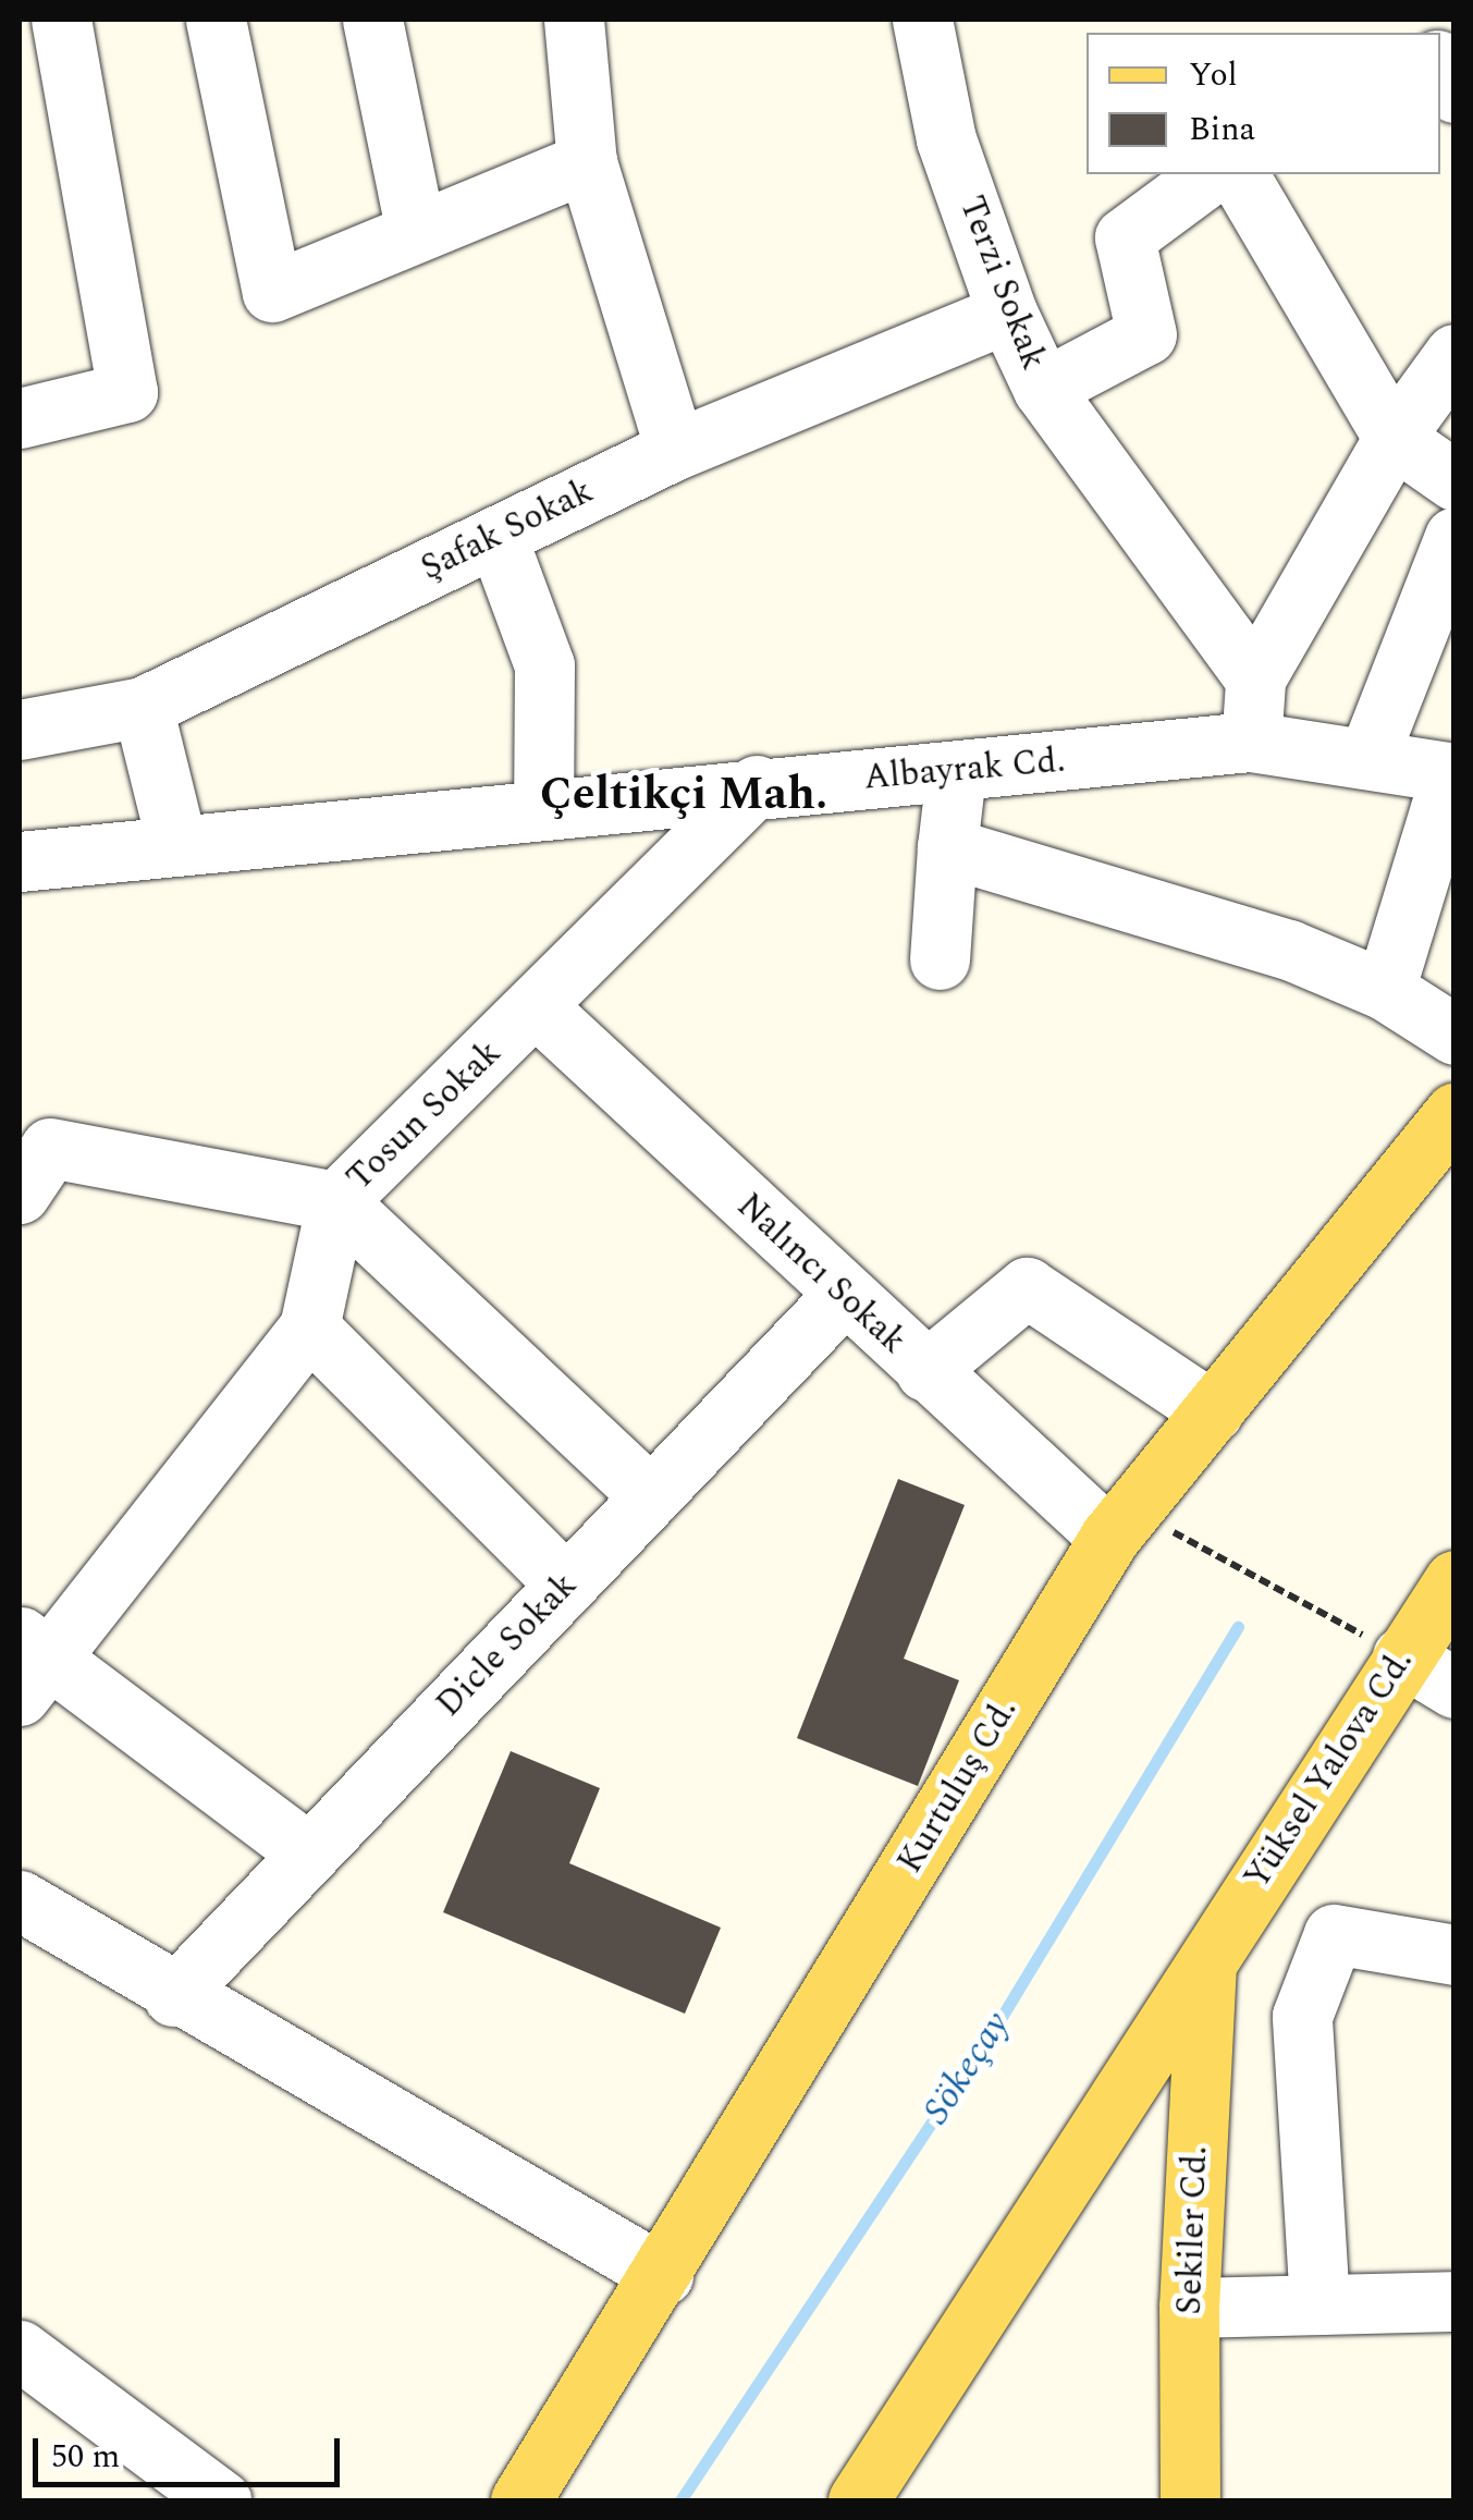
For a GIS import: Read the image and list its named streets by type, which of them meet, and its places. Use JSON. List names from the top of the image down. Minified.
{"streets":{"main road":["Yüksel Yalova Cd.","Kurtuluş Cd.","Sekiler Cd."],"street":["Terzi Sokak","Şafak Sokak","Albayrak Cd.","Tosun Sokak","Nalıncı Sokak","Dicle Sokak"]},"crossings":[["Terzi Sokak","Şafak Sokak"],["Albayrak Cd.","Tosun Sokak"],["Tosun Sokak","Nalıncı Sokak"],["Nalıncı Sokak","Dicle Sokak"],["Nalıncı Sokak","Kurtuluş Cd."],["Yüksel Yalova Cd.","Sekiler Cd."]],"districts":["Çeltikçi Mah."],"water":["Sökeçay"],"legend":["Yol","Bina"],"scale_bar":"50 m"}
